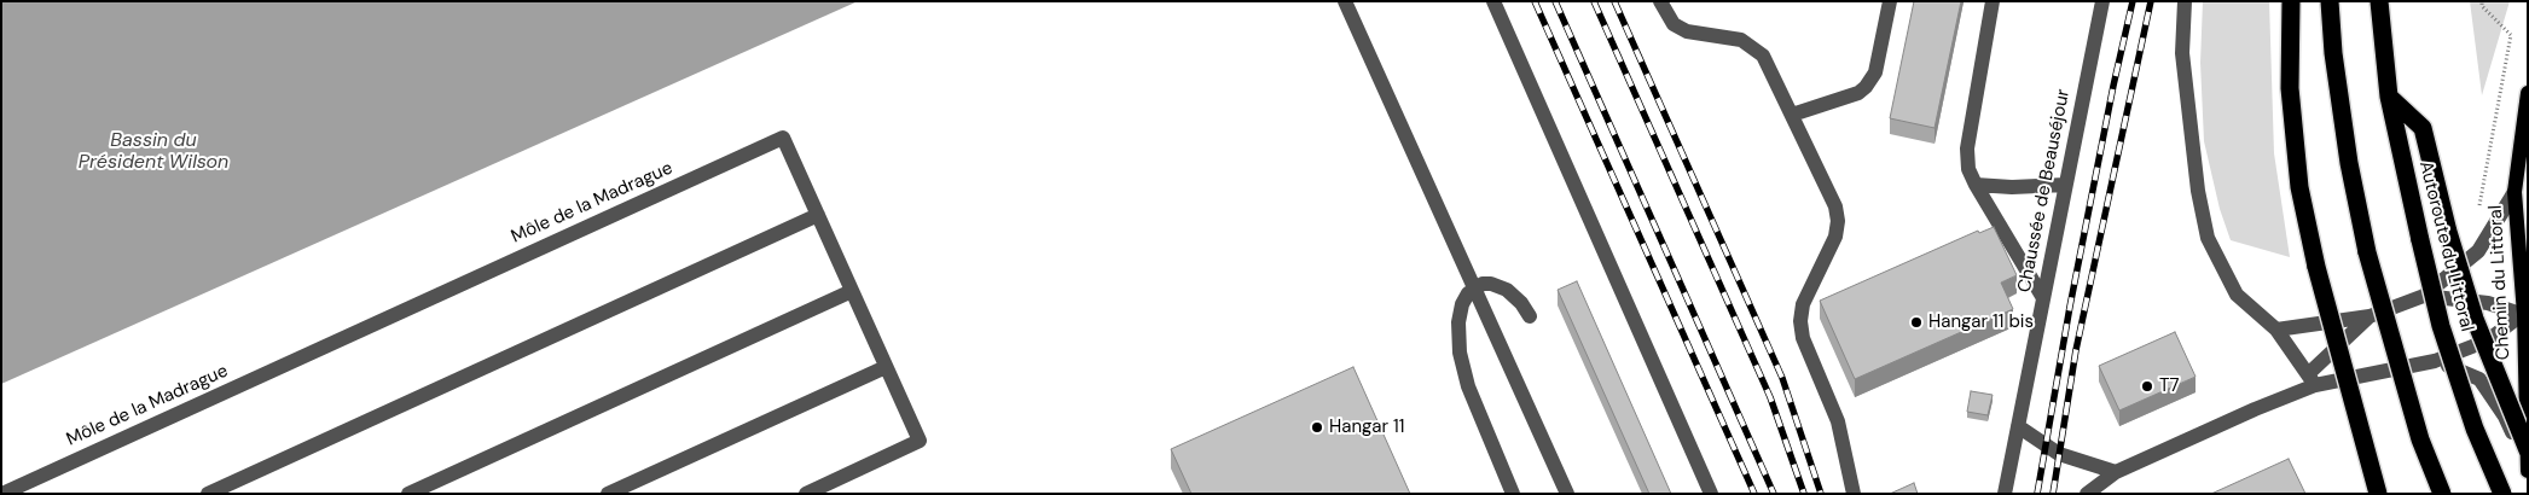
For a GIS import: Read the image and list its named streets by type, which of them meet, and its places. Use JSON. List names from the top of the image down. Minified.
{"streets":{"highway":["Autoroute du Littoral"],"main road":["Chemin du Littoral"],"street":["Chaussée de Beauséjour","Môle de la Madrague"]},"water":["Bassin du Président Wilson"],"places":["Hangar 11 bis","T7","Hangar 11"]}
